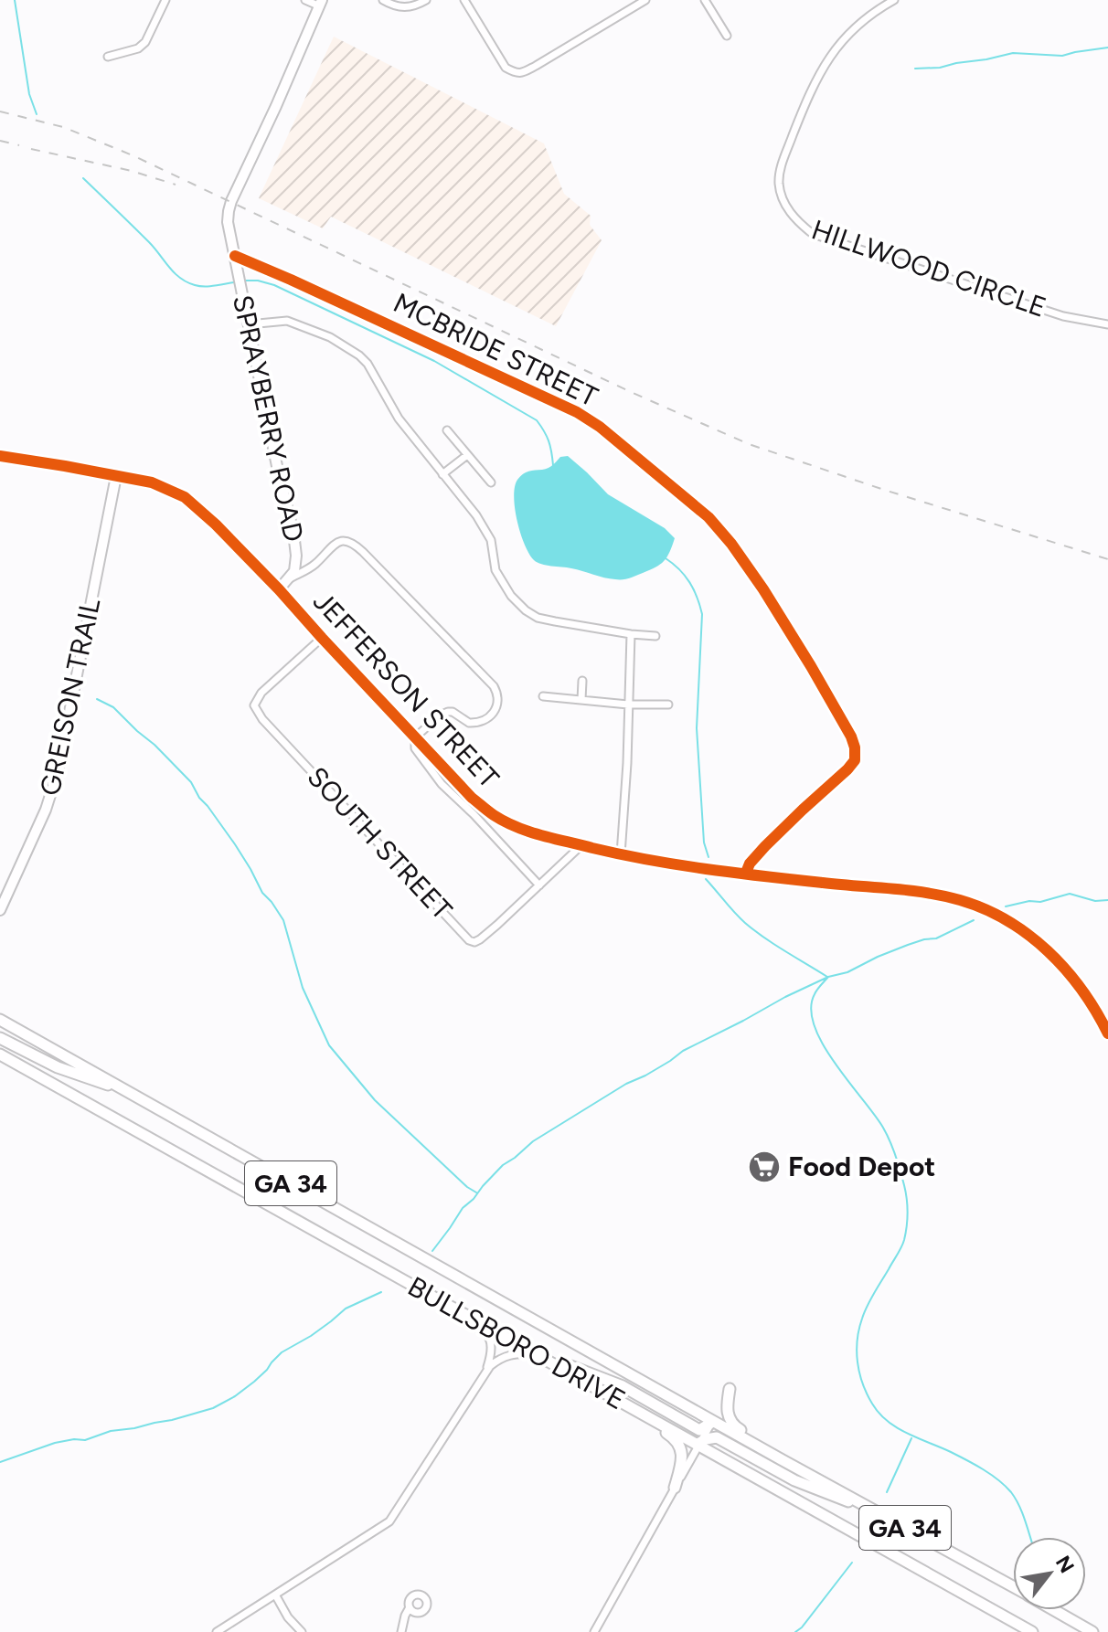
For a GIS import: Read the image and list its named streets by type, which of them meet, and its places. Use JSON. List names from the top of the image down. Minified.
{"streets":{"main road":["GA 34","BULLSBORO DRIVE"],"street":["HILLWOOD CIRCLE","MCBRIDE STREET","SPRAYBERRY ROAD","JEFFERSON STREET","GREISON TRAIL","SOUTH STREET"]},"crossings":[["MCBRIDE STREET","SPRAYBERRY ROAD"],["MCBRIDE STREET","JEFFERSON STREET"],["SPRAYBERRY ROAD","JEFFERSON STREET"],["JEFFERSON STREET","GREISON TRAIL"],["JEFFERSON STREET","SOUTH STREET"]],"places":{"supermarket":["Food Depot"]},"north":"top right"}
